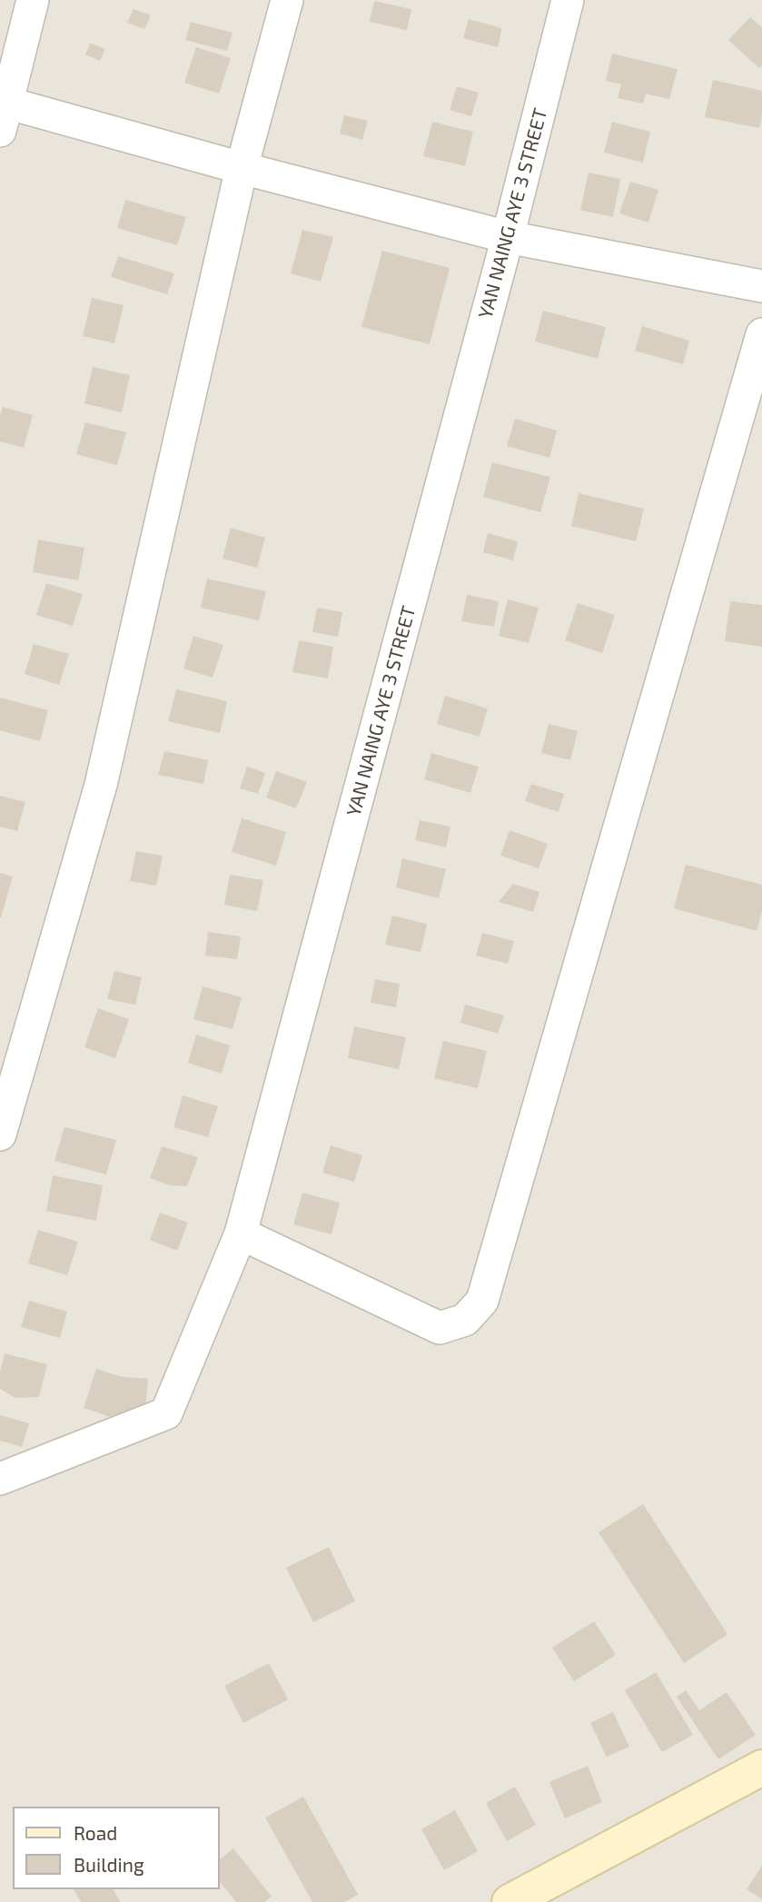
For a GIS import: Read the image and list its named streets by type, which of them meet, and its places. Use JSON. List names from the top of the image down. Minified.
{"streets":{"street":["YAN NAING AYE 3 STREET"]},"legend":["Road","Building"]}
